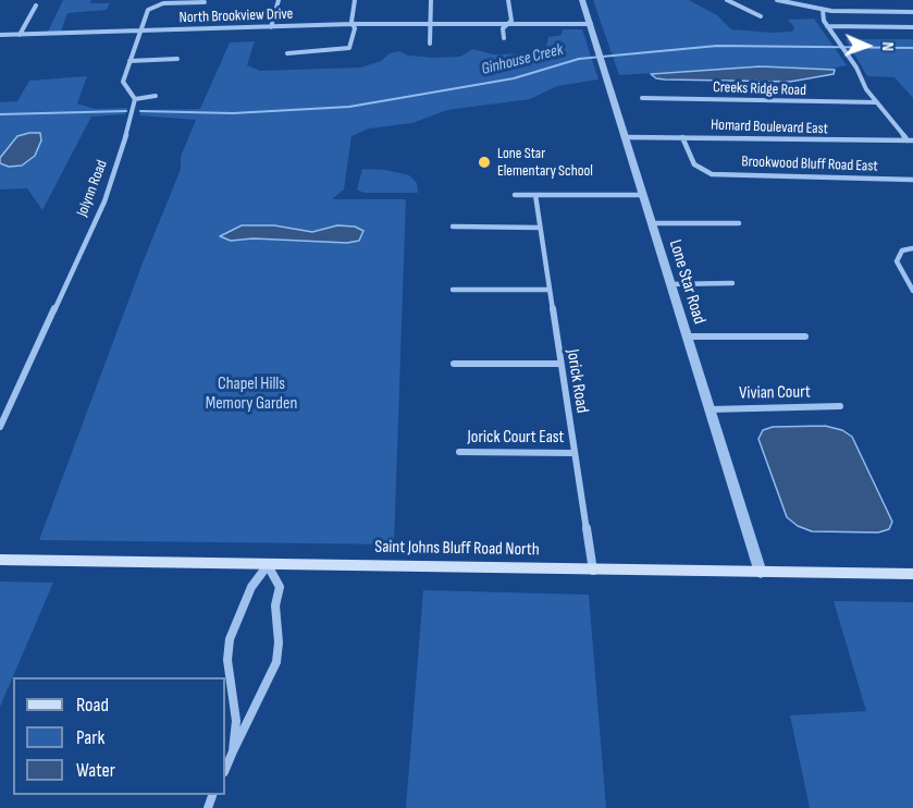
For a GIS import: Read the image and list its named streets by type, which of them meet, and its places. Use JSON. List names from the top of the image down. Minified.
{"streets":{"main road":["Saint Johns Bluff Road North"],"street":["North Brookview Drive","Creeks Ridge Road","Homard Boulevard East","Brookwood Bluff Road East","Jolynn Road","Lone Star Road","Jorick Road","Vivian Court","Jorick Court East"]},"crossings":[["North Brookview Drive","Jolynn Road"],["North Brookview Drive","Lone Star Road"],["Homard Boulevard East","Brookwood Bluff Road East"],["Homard Boulevard East","Lone Star Road"],["Lone Star Road","Vivian Court"],["Lone Star Road","Saint Johns Bluff Road North"],["Jorick Road","Jorick Court East"],["Jorick Road","Saint Johns Bluff Road North"]],"water":["Ginhouse Creek"],"parks":["Chapel Hills Memory Garden"],"places":["Lone Star Elementary School"],"legend":["Road","Park","Water"],"north":"right"}
